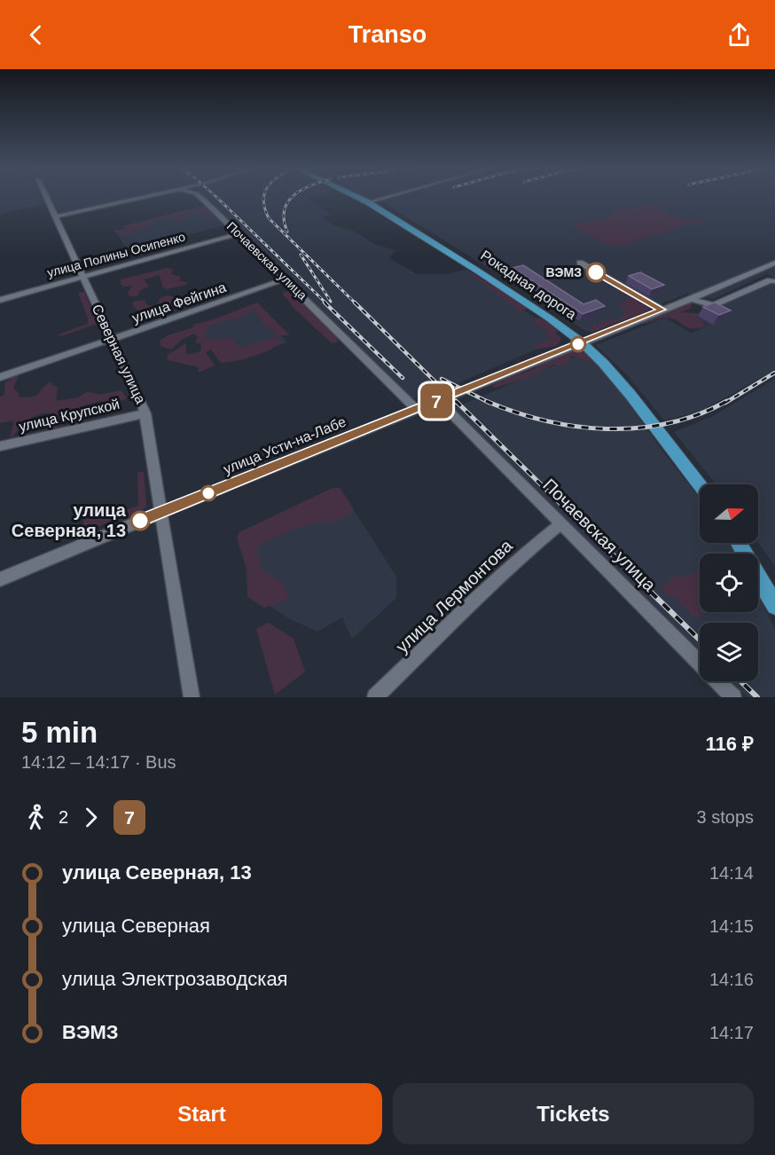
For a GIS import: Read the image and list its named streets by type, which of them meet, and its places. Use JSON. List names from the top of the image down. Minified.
{"streets":{"main road":["Рокадная дорога"],"street":["улица Полины Осипенко","Почаевская улица","улица Фейгина","Северная улица","улица Крупской","улица Усти-на-Лабе","улица Лермонтова"]},"crossings":[["улица Полины Осипенко","Почаевская улица"],["улица Полины Осипенко","Северная улица"],["Почаевская улица","улица Усти-на-Лабе"],["Почаевская улица","улица Лермонтова"],["Рокадная дорога","улица Усти-на-Лабе"],["улица Фейгина","Северная улица"],["Северная улица","улица Крупской"],["Северная улица","улица Усти-на-Лабе"]],"places":["ВЭМЗ","улица Северная, 13"],"lines":["bus line 7"],"north":"right","page":{"header":"Transo","on_map":"7","heading":["5 min","14:12 – 14:17 · Bus","116 ₽"],"legs":["2","7","3 stops"],"list":[{"name":"улица Северная, 13","value":"14:14"},{"name":"улица Северная","value":"14:15"},{"name":"улица Электрозаводская","value":"14:16"},{"name":"ВЭМЗ","value":"14:17"}],"buttons":["Start","Tickets"]}}
